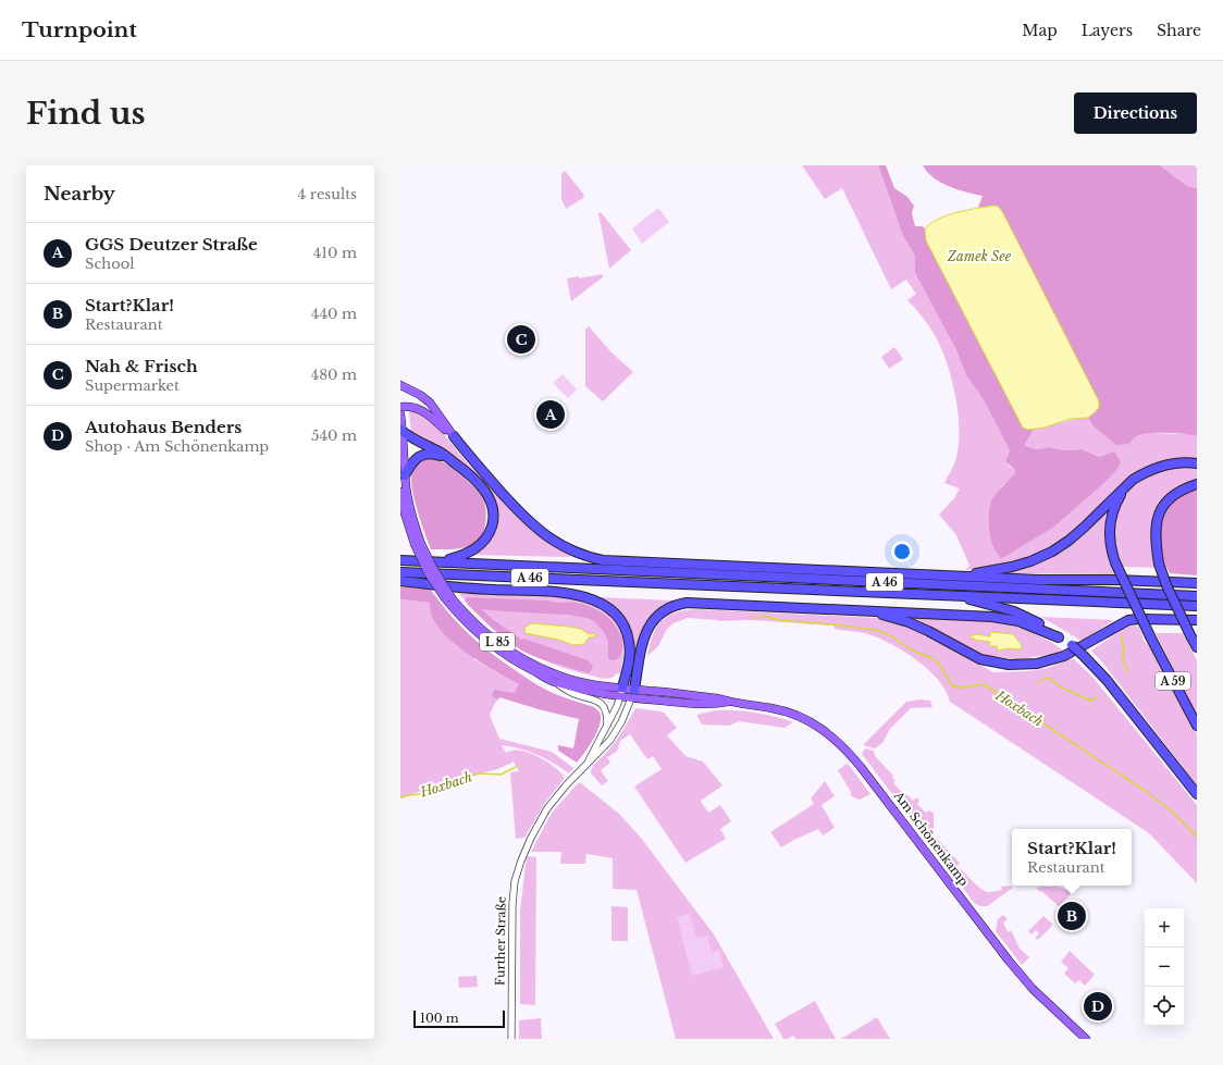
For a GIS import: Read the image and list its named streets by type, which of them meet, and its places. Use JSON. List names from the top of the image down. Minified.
{"streets":{"highway":["A 46","A 59"],"main road":["L 85","Am Schönenkamp","Further Straße"]},"crossings":[["Am Schönenkamp","Further Straße"]],"water":["Zamek See","Hoxbach"],"scale_bar":"100 m","page":{"header":"Turnpoint","nav":["Map","Layers","Share"],"buttons":"Directions","title":"Find us","heading":["Nearby","4 results"],"list":[{"mark":"A","name":"GGS Deutzer Straße","note":"School","value":"410 m"},{"mark":"B","name":"Start?Klar!","note":"Restaurant","value":"440 m"},{"mark":"C","name":"Nah & Frisch","note":"Supermarket","value":"480 m"},{"mark":"D","name":"Autohaus Benders","note":"Shop · Am Schönenkamp","value":"540 m"}],"pins":["C","A","B","D"],"popup":["Start?Klar!","Restaurant"],"map_buttons":["+","−"],"scale":"100 m"}}
